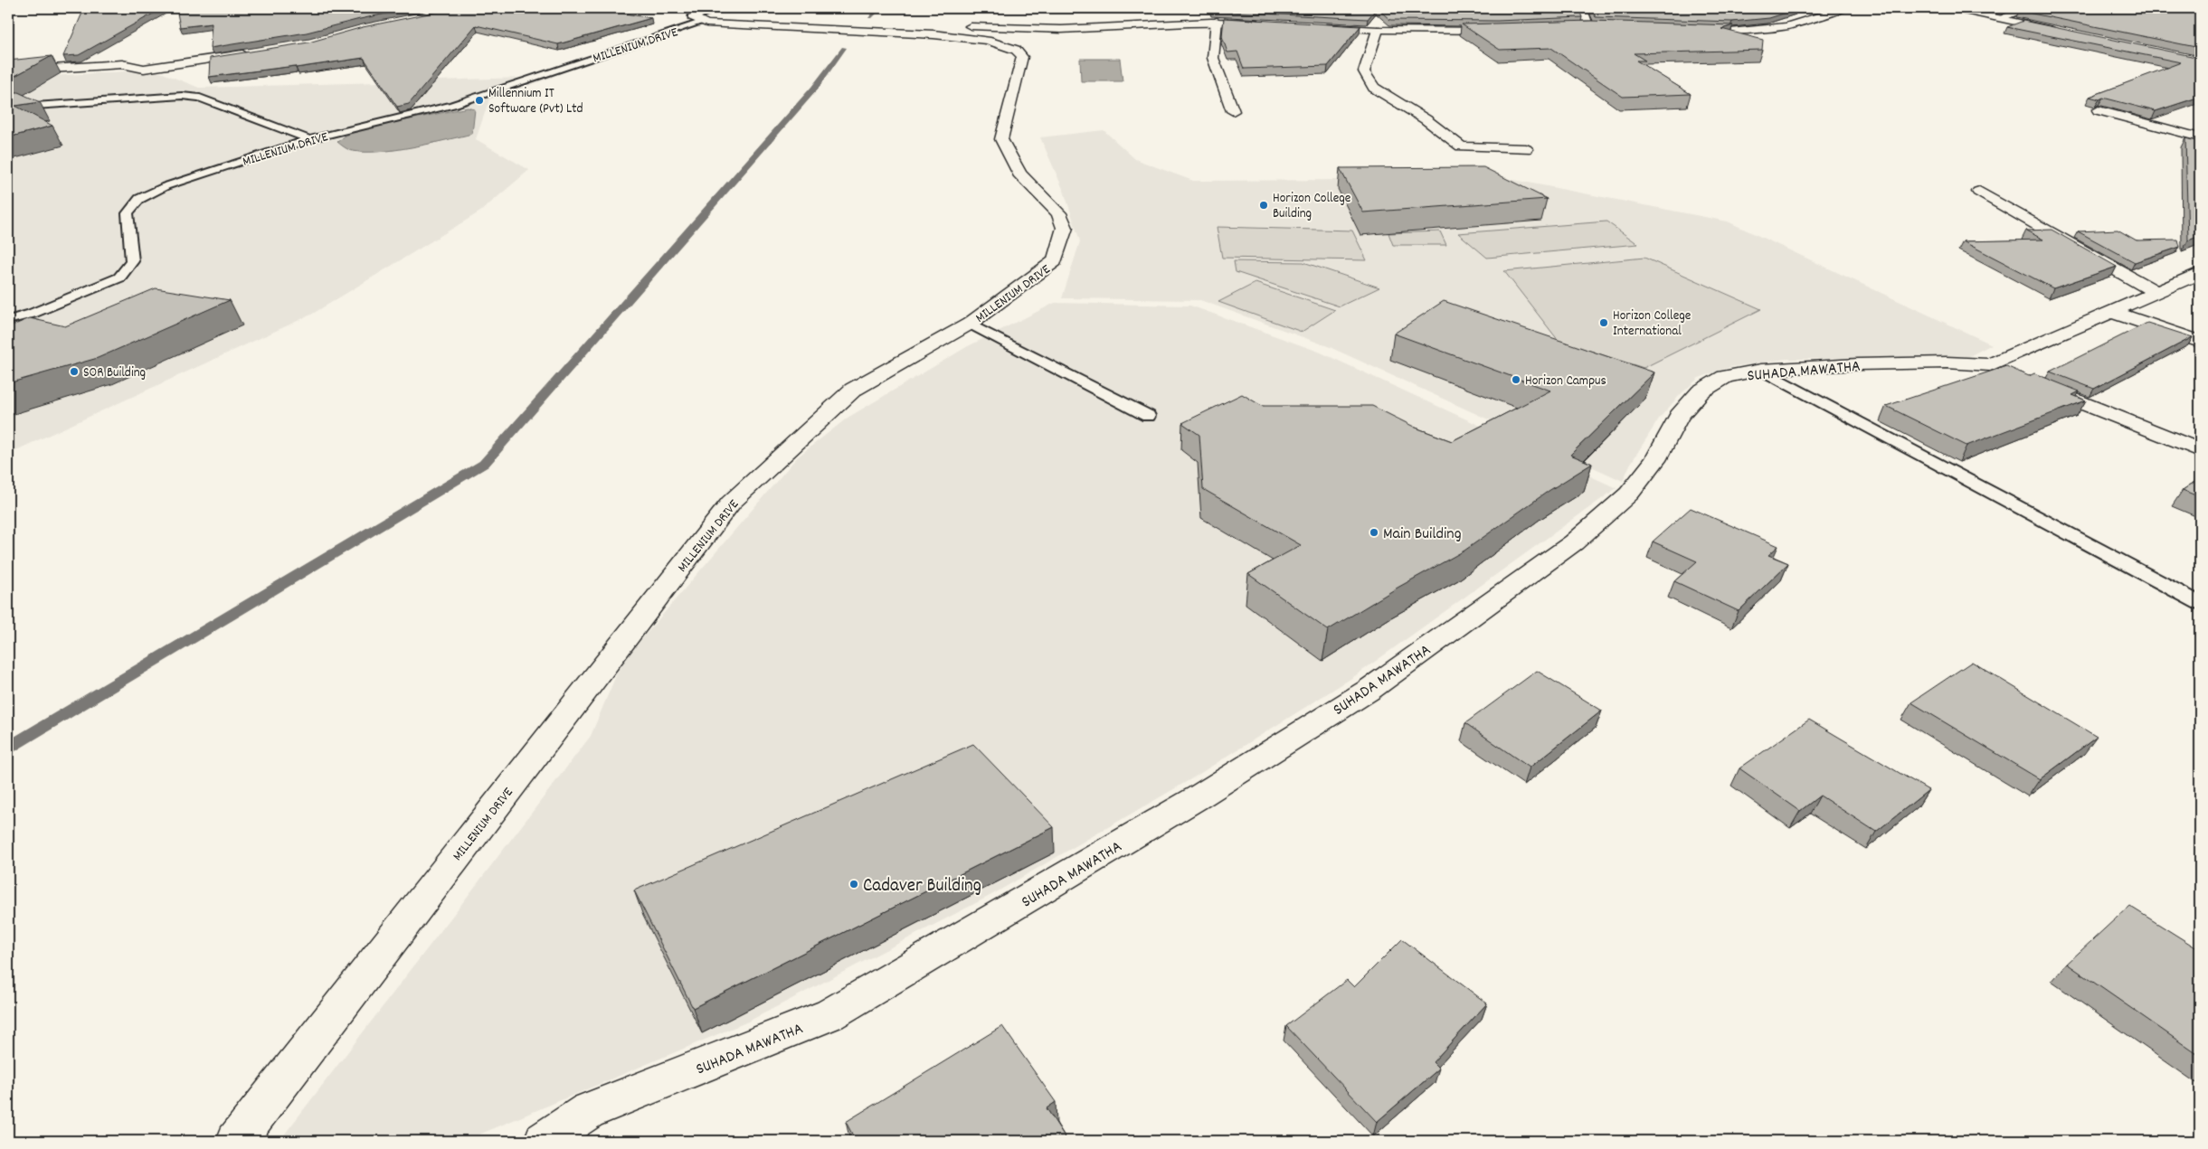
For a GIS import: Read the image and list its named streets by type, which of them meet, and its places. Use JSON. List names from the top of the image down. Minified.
{"streets":{"street":["MILLENIUM DRIVE","SUHADA MAWATHA"]},"places":["Millennium IT Software (Pvt) Ltd","Horizon College Building","Horizon College International","SOR Building","Horizon Campus","Main Building","Cadaver Building"]}
